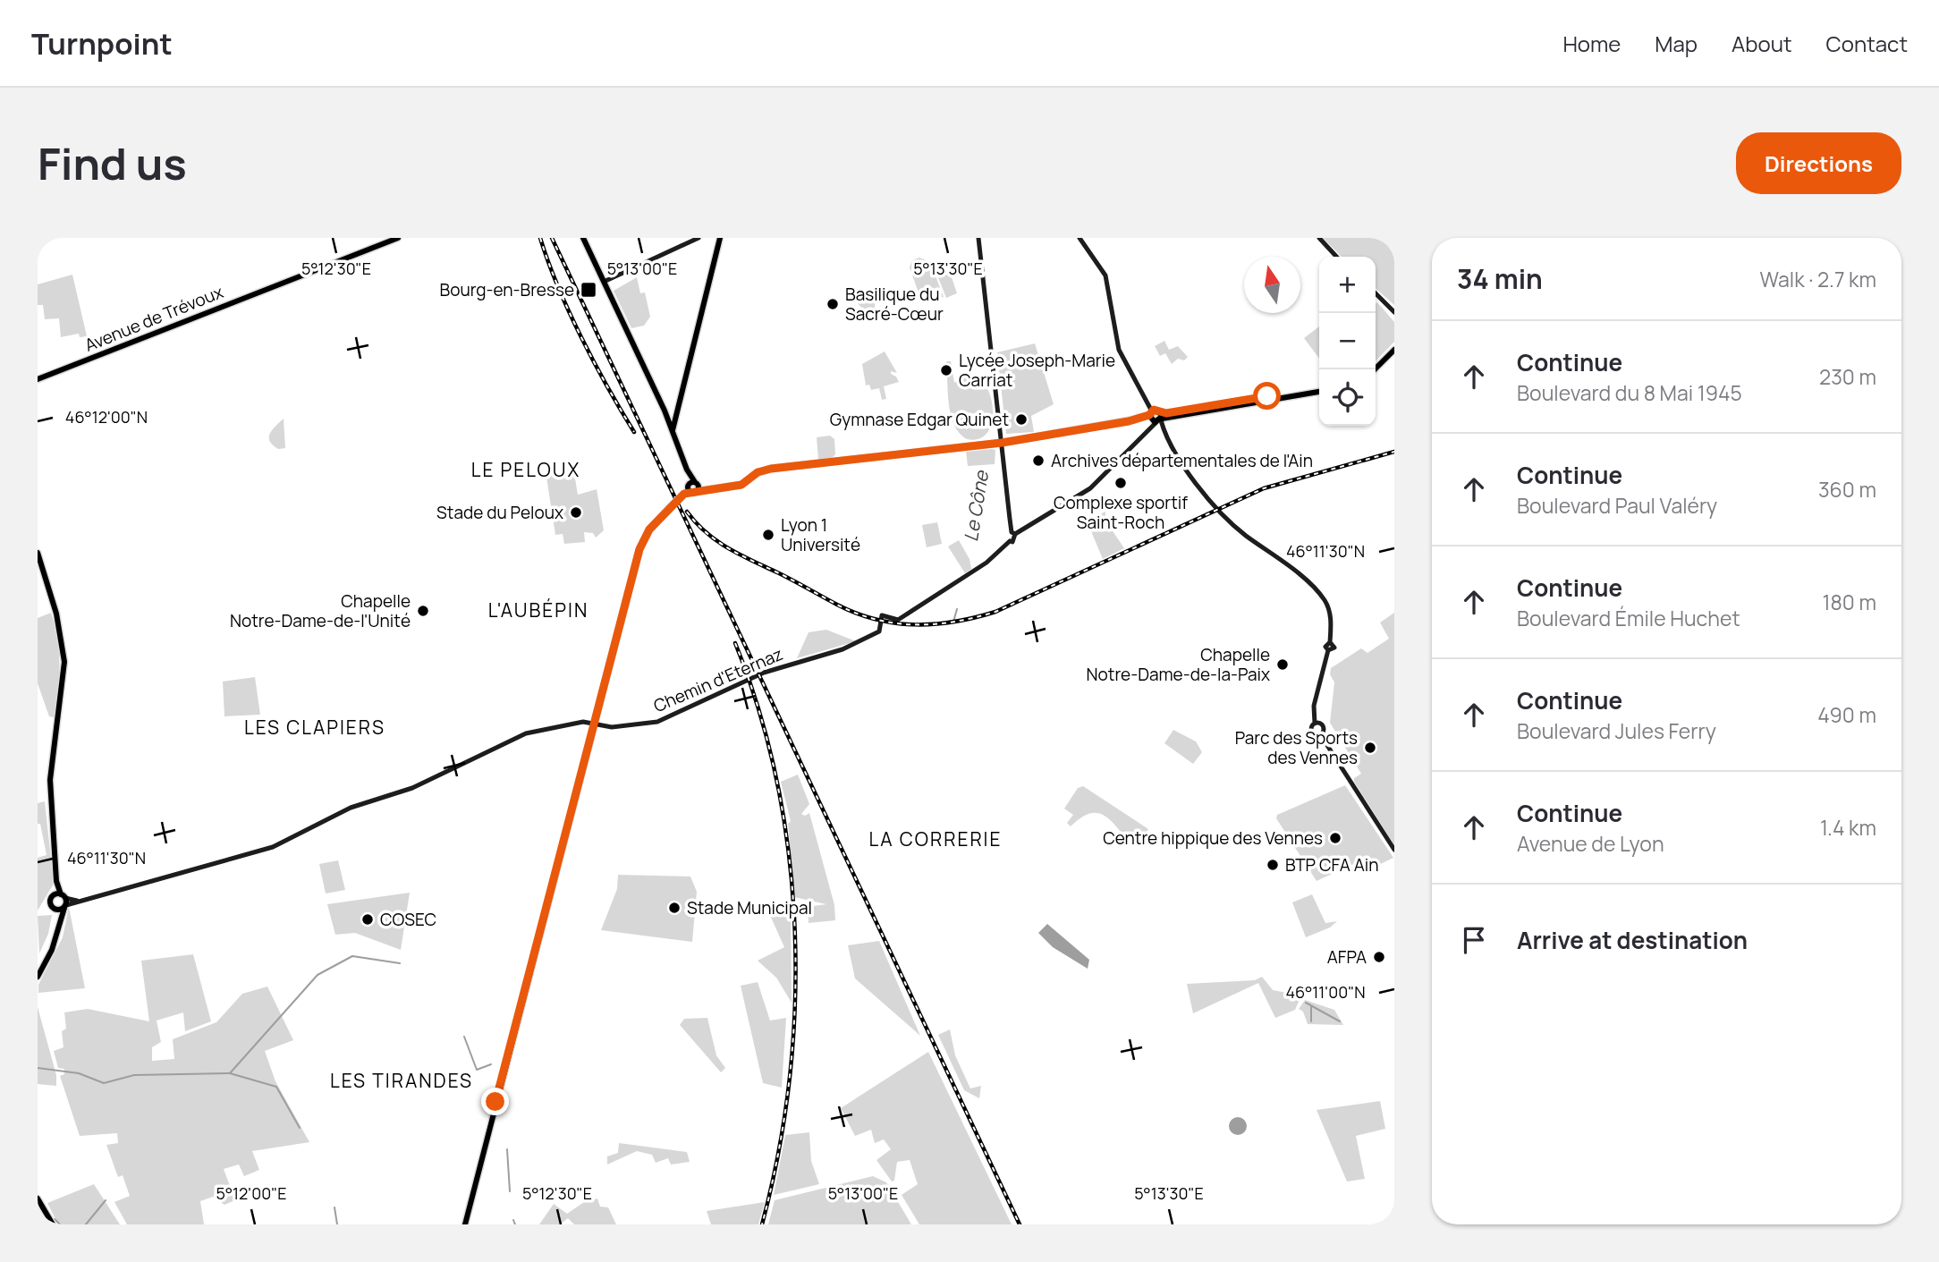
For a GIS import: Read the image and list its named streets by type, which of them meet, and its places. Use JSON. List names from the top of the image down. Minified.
{"streets":{"main road":["Avenue de Trévoux"],"street":["Chemin d'Eternaz"]},"districts":["LE PELOUX","L'AUBÉPIN","LES CLAPIERS","LA CORRERIE","LES TIRANDES"],"water":["Le Cône"],"places":{"transit":["Bourg-en-Bresse"],"other":["Basilique du Sacré-Cœur","Lycée Joseph-Marie Carriat","Gymnase Edgar Quinet","Archives départementales de l'Ain","Complexe sportif Saint-Roch","Stade du Peloux","Lyon 1 Université","Chapelle Notre-Dame-de-l'Unité","Chapelle Notre-Dame-de-la-Paix","Parc des Sports des Vennes","Centre hippique des Vennes","BTP CFA Ain","Stade Municipal","COSEC","AFPA"]},"north":"top","page":{"header":"Turnpoint","nav":["Home","Map","About","Contact"],"buttons":"Directions","title":"Find us","heading":["34 min","Walk · 2.7 km"],"map_buttons":["+","−"],"list":[["Continue","Boulevard du 8 Mai 1945","230 m"],["Continue","Boulevard Paul Valéry","360 m"],["Continue","Boulevard Émile Huchet","180 m"],["Continue","Boulevard Jules Ferry","490 m"],["Continue","Avenue de Lyon","1.4 km"],"Arrive at destination"]},"coordinates":["5°12'30\"E","5°13'00\"E","5°13'30\"E","46°12'00\"N","46°11'30\"N","46°11'00\"N","5°12'00\"E"]}
